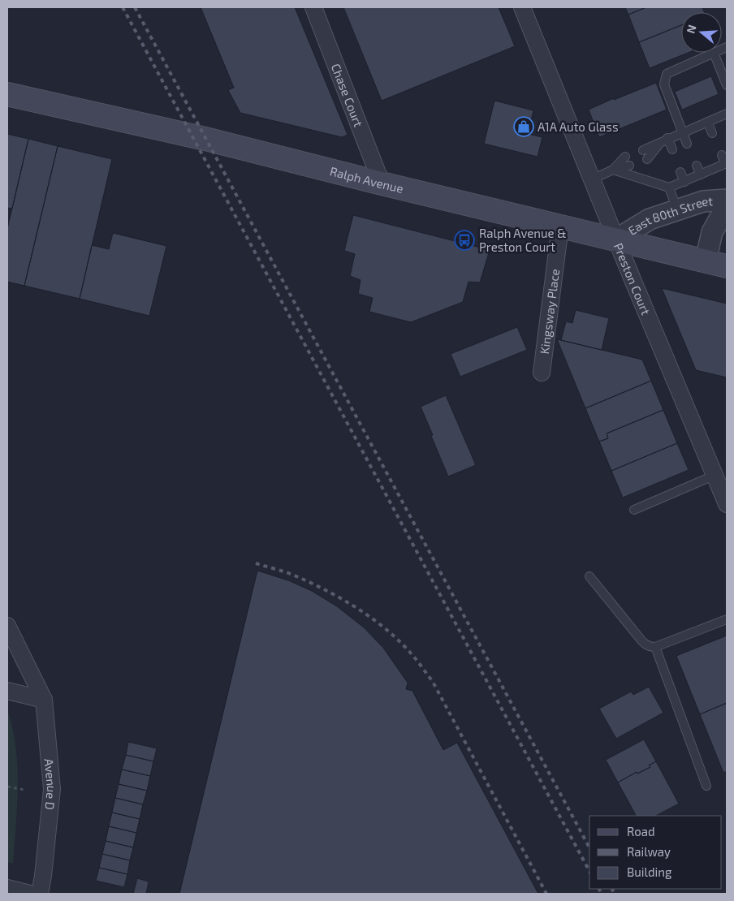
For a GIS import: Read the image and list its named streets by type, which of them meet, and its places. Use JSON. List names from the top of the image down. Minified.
{"streets":{"main road":["Ralph Avenue"],"street":["Chase Court","East 80th Street","Preston Court","Kingsway Place","Avenue D"]},"crossings":[["Chase Court","Ralph Avenue"],["Ralph Avenue","East 80th Street"],["Ralph Avenue","Preston Court"],["Ralph Avenue","Kingsway Place"],["East 80th Street","Preston Court"]],"places":{"shop":["A1A Auto Glass"],"bus stop":["Ralph Avenue & Preston Court"]},"legend":["Road","Railway","Building"],"north":"left"}
